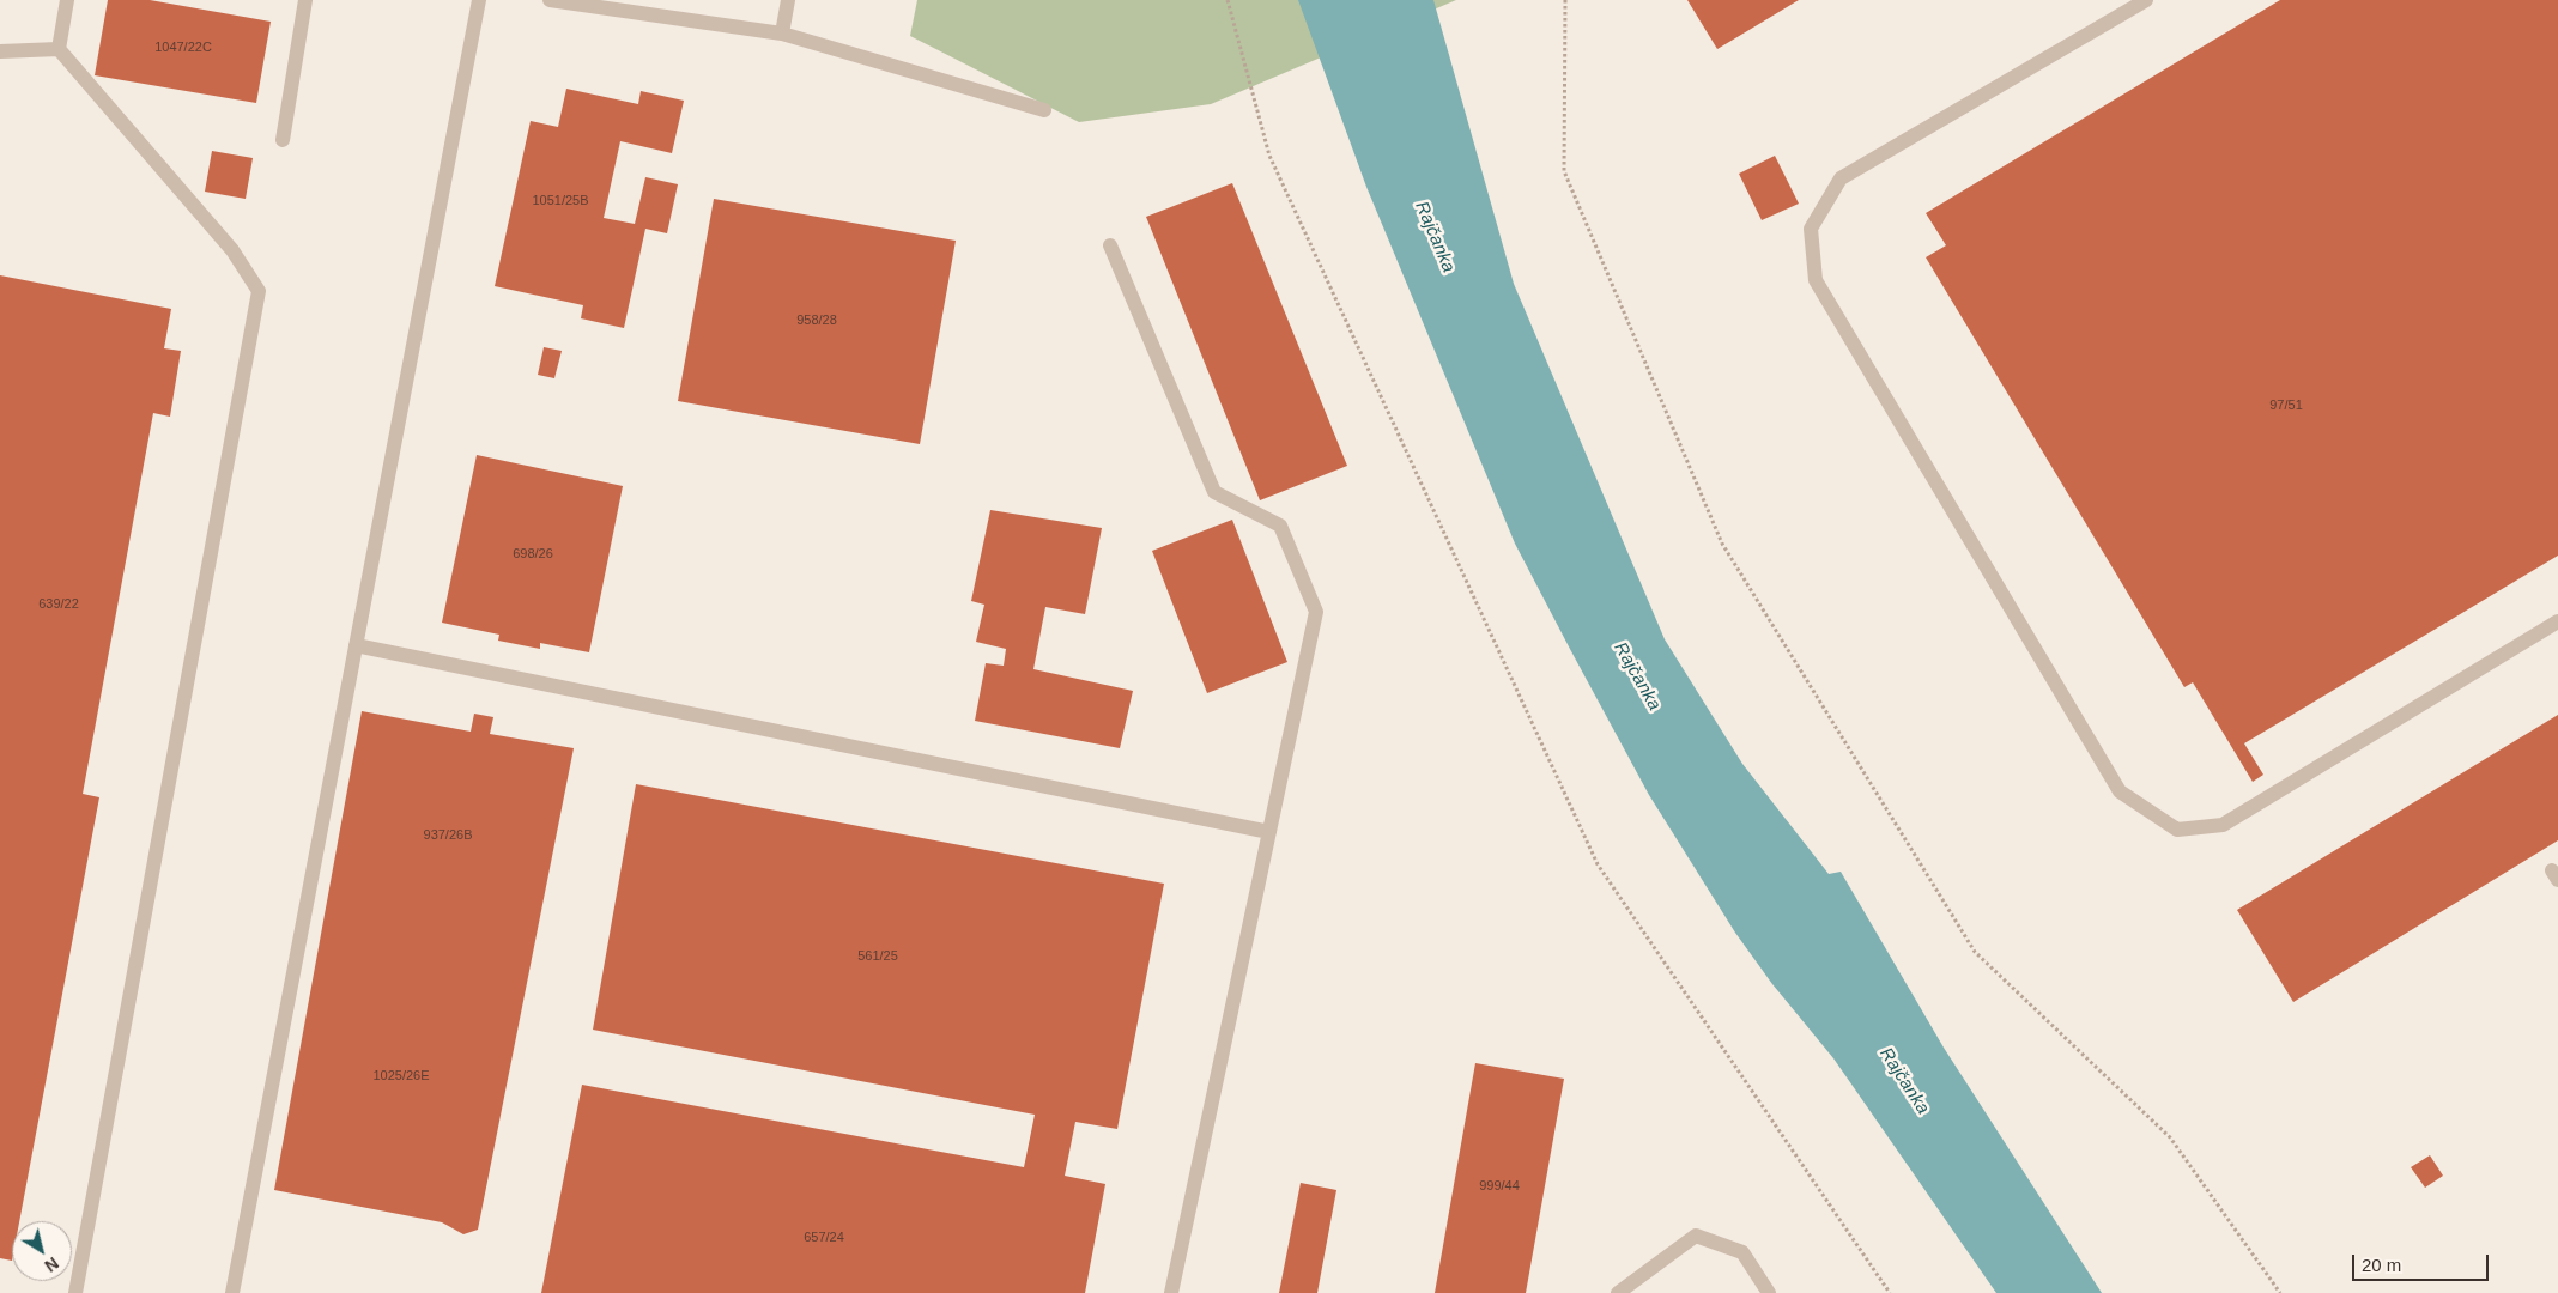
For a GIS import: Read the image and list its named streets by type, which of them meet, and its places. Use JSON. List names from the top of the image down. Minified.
{"water":["Rajčanka"],"house_numbers":["1047/22C","1051/25B","958/28","97/51","698/26","639/22","937/26B","561/25","1025/26E","999/44","657/24"],"scale_bar":"20 m","north":"bottom right"}
